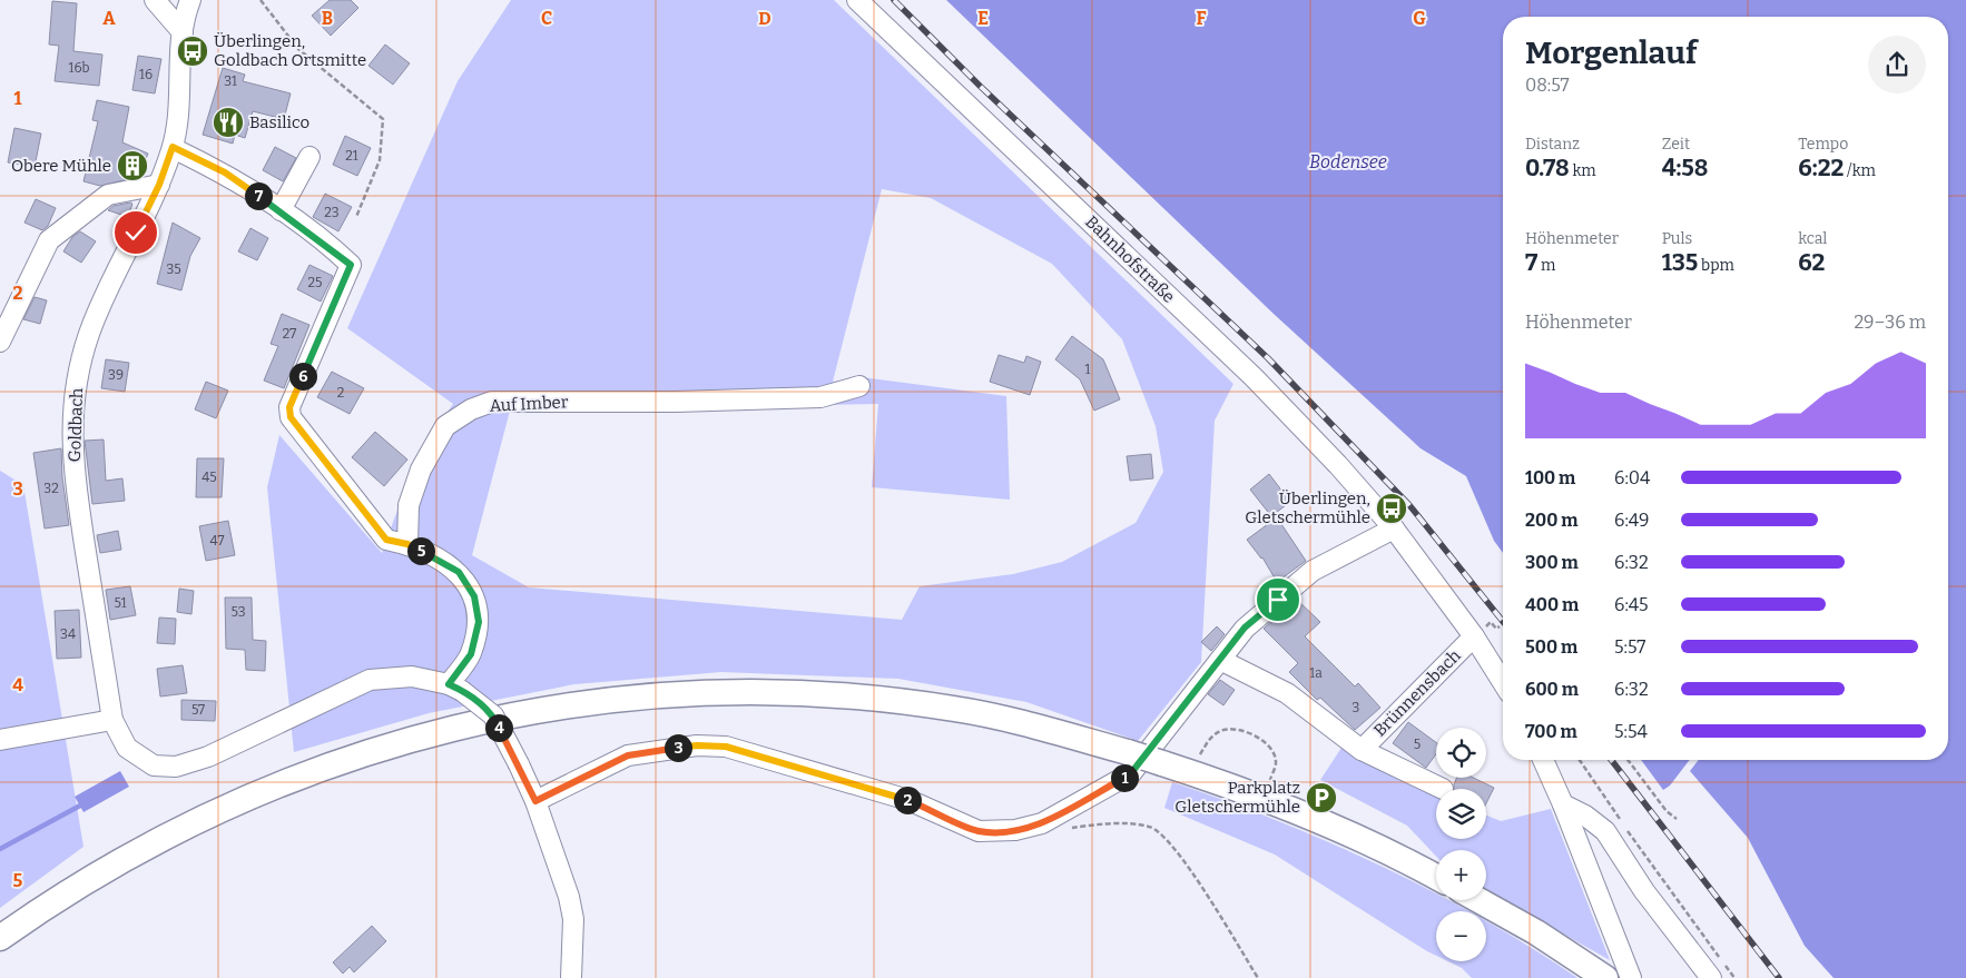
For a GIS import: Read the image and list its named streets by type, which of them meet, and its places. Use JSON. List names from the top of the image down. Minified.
{"streets":{"street":["Bahnhofstraße","Auf Imber","Goldbach","Brünnensbach"]},"crossings":[["Bahnhofstraße","Brünnensbach"]],"water":["Bodensee"],"places":{"bus stop":["Überlingen, Goldbach Ortsmitte","Überlingen, Gletschermühle"],"restaurant":["Basilico"],"building":["Obere Mühle"],"parking":["Parkplatz Gletschermühle"]},"house_numbers":["16b","16","31","21","23","35","25","27","1","39","2","45","32","47","51","53","34","1a","3","57","5"],"page":{"heading":["Morgenlauf","08:57"],"stats":[["Distanz","0.78 km"],["Zeit","4:58"],["Tempo","6:22 /km"],["Höhenmeter","7 m"],["Puls","135 bpm"],["kcal","62"]],"pins":["7","6","5","4","3","1","2"],"chart":["Höhenmeter","29–36 m"],"list":[{"name":"100 m","note":"6:04"},{"name":"200 m","note":"6:49"},{"name":"300 m","note":"6:32"},{"name":"400 m","note":"6:45"},{"name":"500 m","note":"5:57"},{"name":"600 m","note":"6:32"},{"name":"700 m","note":"5:54"}],"map_buttons":["+","−"]},"grid":{"columns":["A","B","C","D","E","F","G"],"rows":["1","2","3","4","5"]}}
